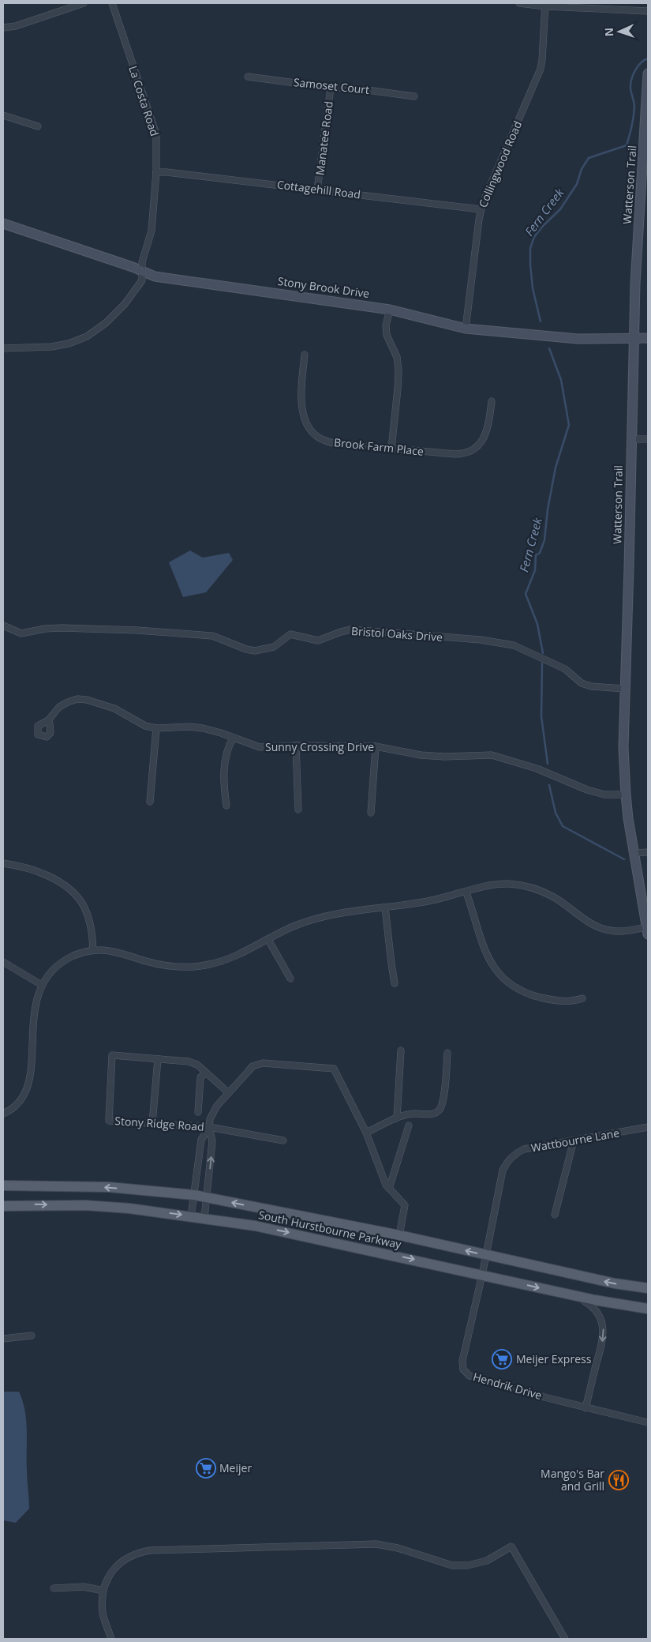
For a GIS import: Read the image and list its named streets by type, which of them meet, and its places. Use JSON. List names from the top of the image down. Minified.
{"streets":{"main road":["Watterson Trail","Stony Brook Drive","South Hurstbourne Parkway"],"street":["Samoset Court","La Costa Road","Manatee Road","Collingwood Road","Cottagehill Road","Brook Farm Place","Bristol Oaks Drive","Sunny Crossing Drive","Stony Ridge Road","Wattbourne Lane","Hendrik Drive"]},"crossings":[["Samoset Court","Manatee Road"],["La Costa Road","Cottagehill Road"],["La Costa Road","Stony Brook Drive"],["Manatee Road","Cottagehill Road"],["Collingwood Road","Cottagehill Road"],["Collingwood Road","Stony Brook Drive"],["Watterson Trail","Stony Brook Drive"],["Watterson Trail","Bristol Oaks Drive"],["Watterson Trail","Sunny Crossing Drive"],["Wattbourne Lane","South Hurstbourne Parkway"],["Wattbourne Lane","Hendrik Drive"],["South Hurstbourne Parkway","Hendrik Drive"]],"water":["Fern Creek"],"places":{"supermarket":["Meijer Express","Meijer"],"restaurant":["Mango's Bar and Grill"]},"north":"left"}
